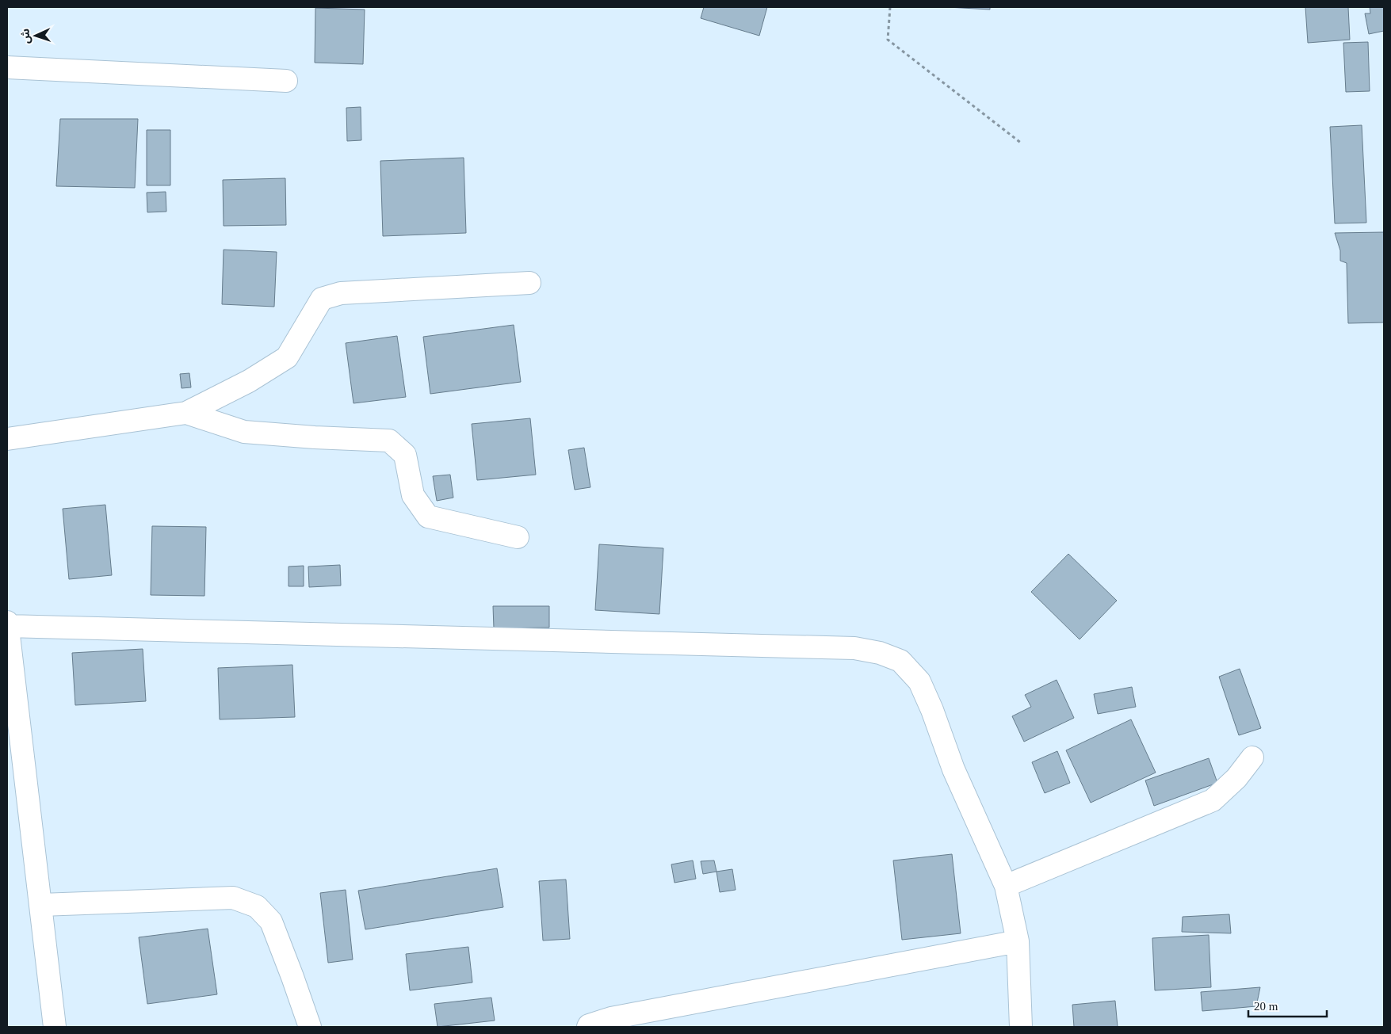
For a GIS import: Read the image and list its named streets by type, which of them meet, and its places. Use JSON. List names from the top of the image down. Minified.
{"scale_bar":"20 m","north":"left"}
